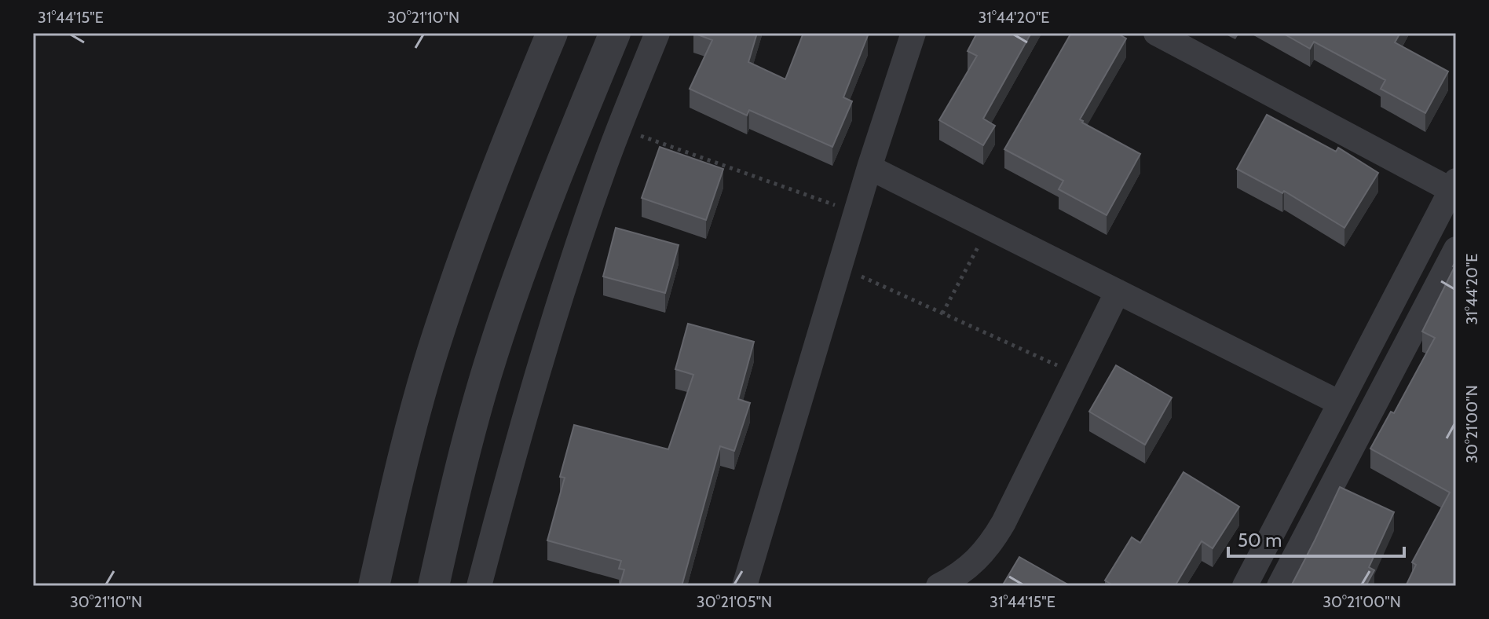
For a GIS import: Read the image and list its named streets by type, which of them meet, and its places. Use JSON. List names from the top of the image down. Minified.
{"scale_bar":"50 m","coordinates":["31°44'15\"E","30°21'10\"N","31°44'20\"E","30°21'00\"N","30°21'05\"N"]}
